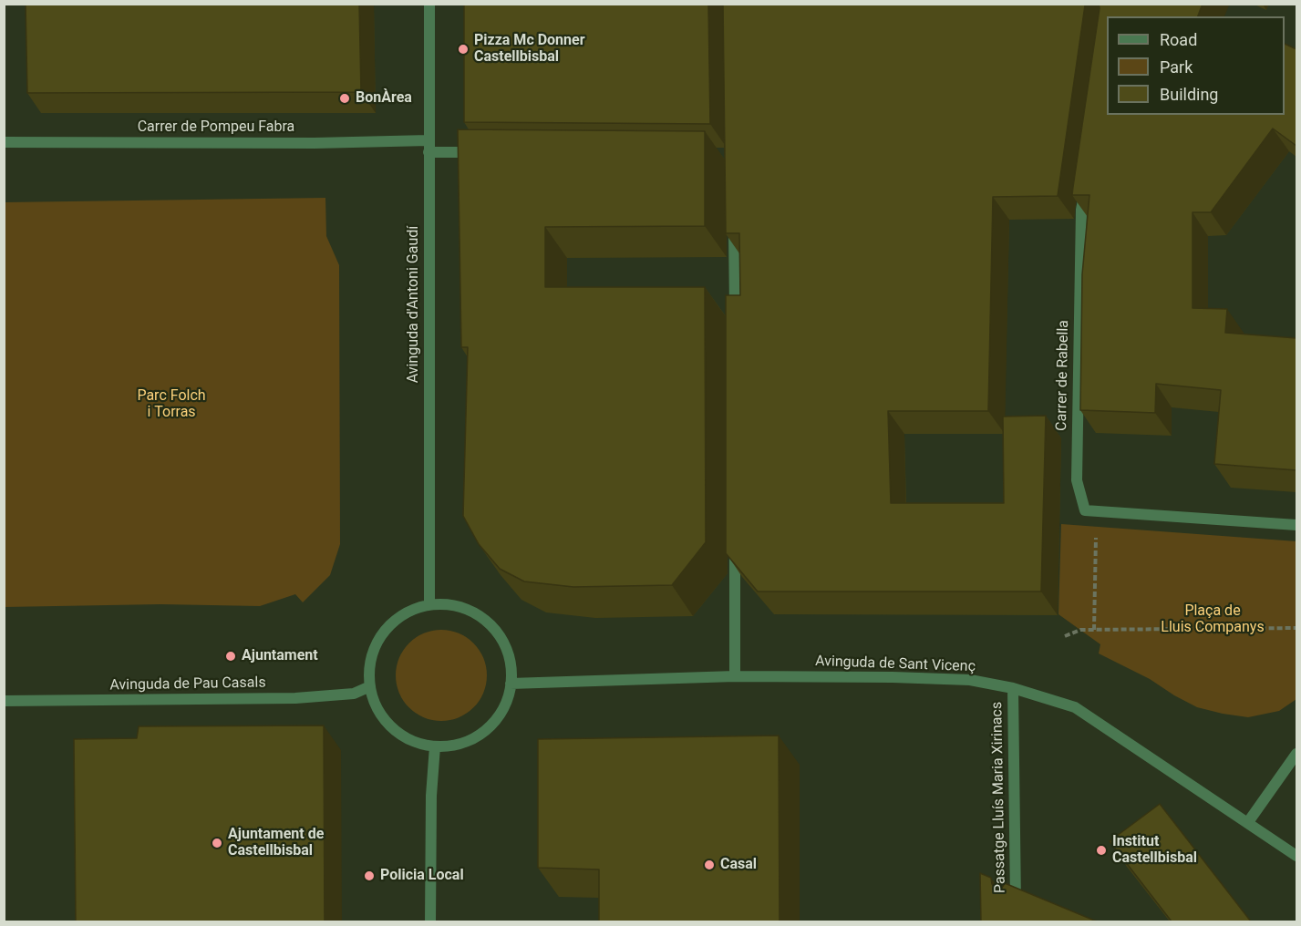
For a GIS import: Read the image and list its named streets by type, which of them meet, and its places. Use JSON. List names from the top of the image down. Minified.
{"streets":{"street":["Carrer de Pompeu Fabra","Avinguda d'Antoni Gaudí","Carrer de Rabella","Avinguda de Sant Vicenç","Avinguda de Pau Casals","Passatge Lluís Maria Xirinacs"]},"crossings":[["Carrer de Pompeu Fabra","Avinguda d'Antoni Gaudí"],["Avinguda d'Antoni Gaudí","Avinguda de Sant Vicenç"],["Avinguda d'Antoni Gaudí","Avinguda de Pau Casals"],["Avinguda de Sant Vicenç","Avinguda de Pau Casals"],["Avinguda de Sant Vicenç","Passatge Lluís Maria Xirinacs"]],"parks":["Parc Folch i Torras","Plaça de Lluis Companys"],"places":["Pizza Mc Donner Castellbisbal","BonÀrea","Ajuntament","Ajuntament de Castellbisbal","Institut Castellbisbal","Casal","Policia Local"],"legend":["Road","Park","Building"]}
